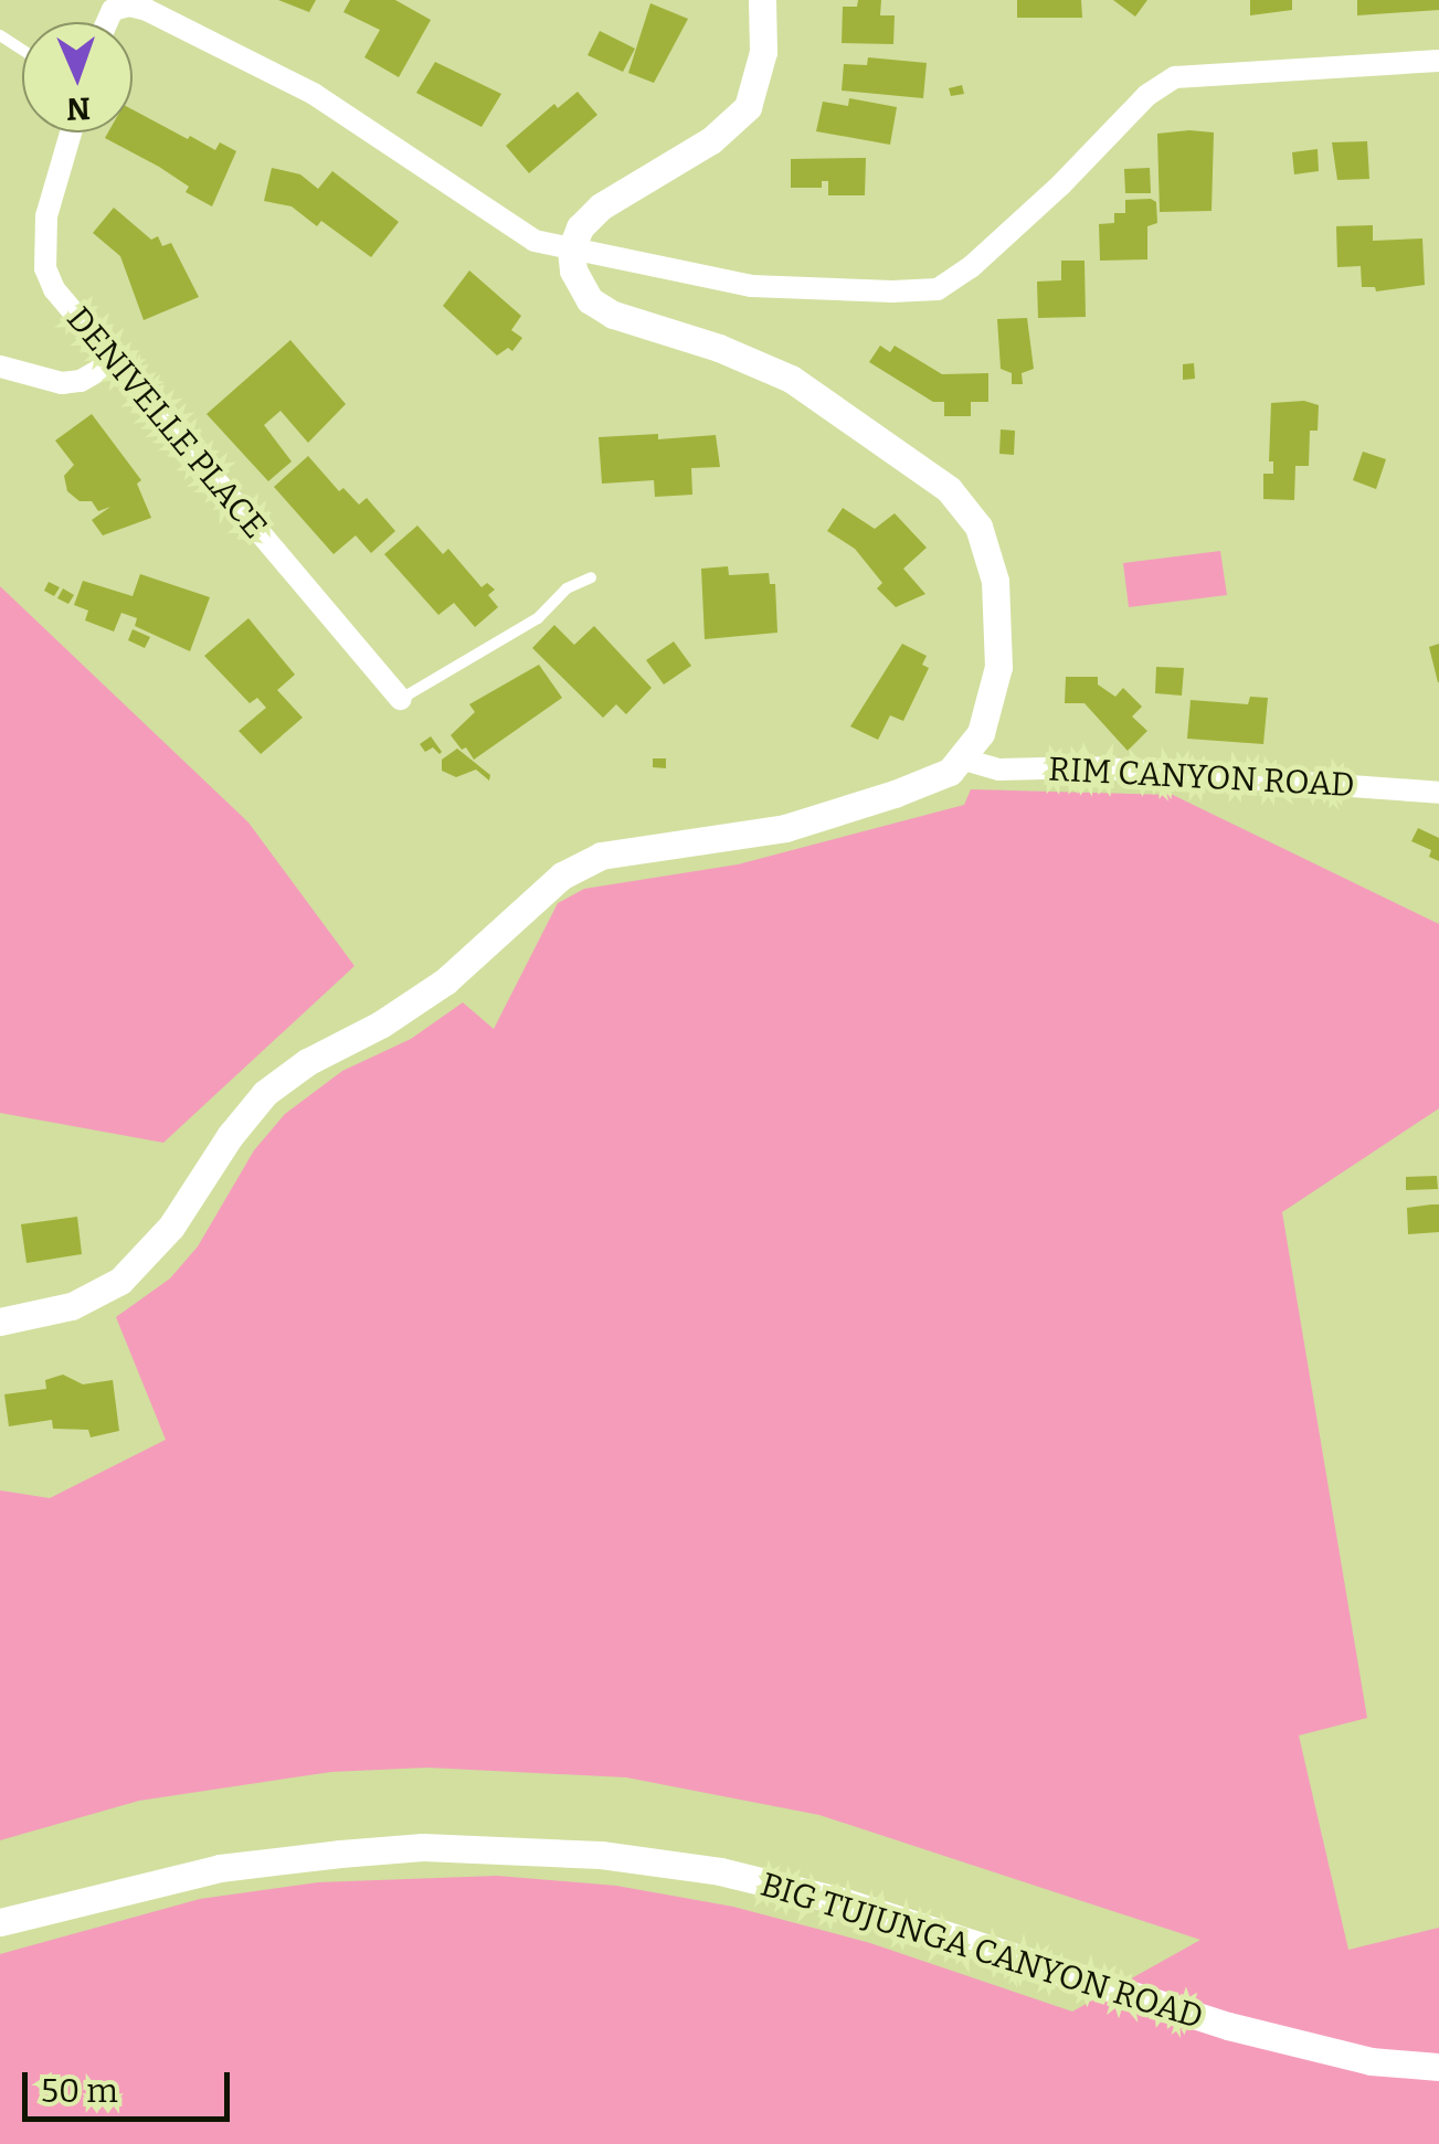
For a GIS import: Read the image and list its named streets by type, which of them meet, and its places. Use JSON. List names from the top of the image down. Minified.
{"streets":{"street":["DENIVELLE PLACE","RIM CANYON ROAD","BIG TUJUNGA CANYON ROAD"]},"scale_bar":"50 m","north":"bottom"}
